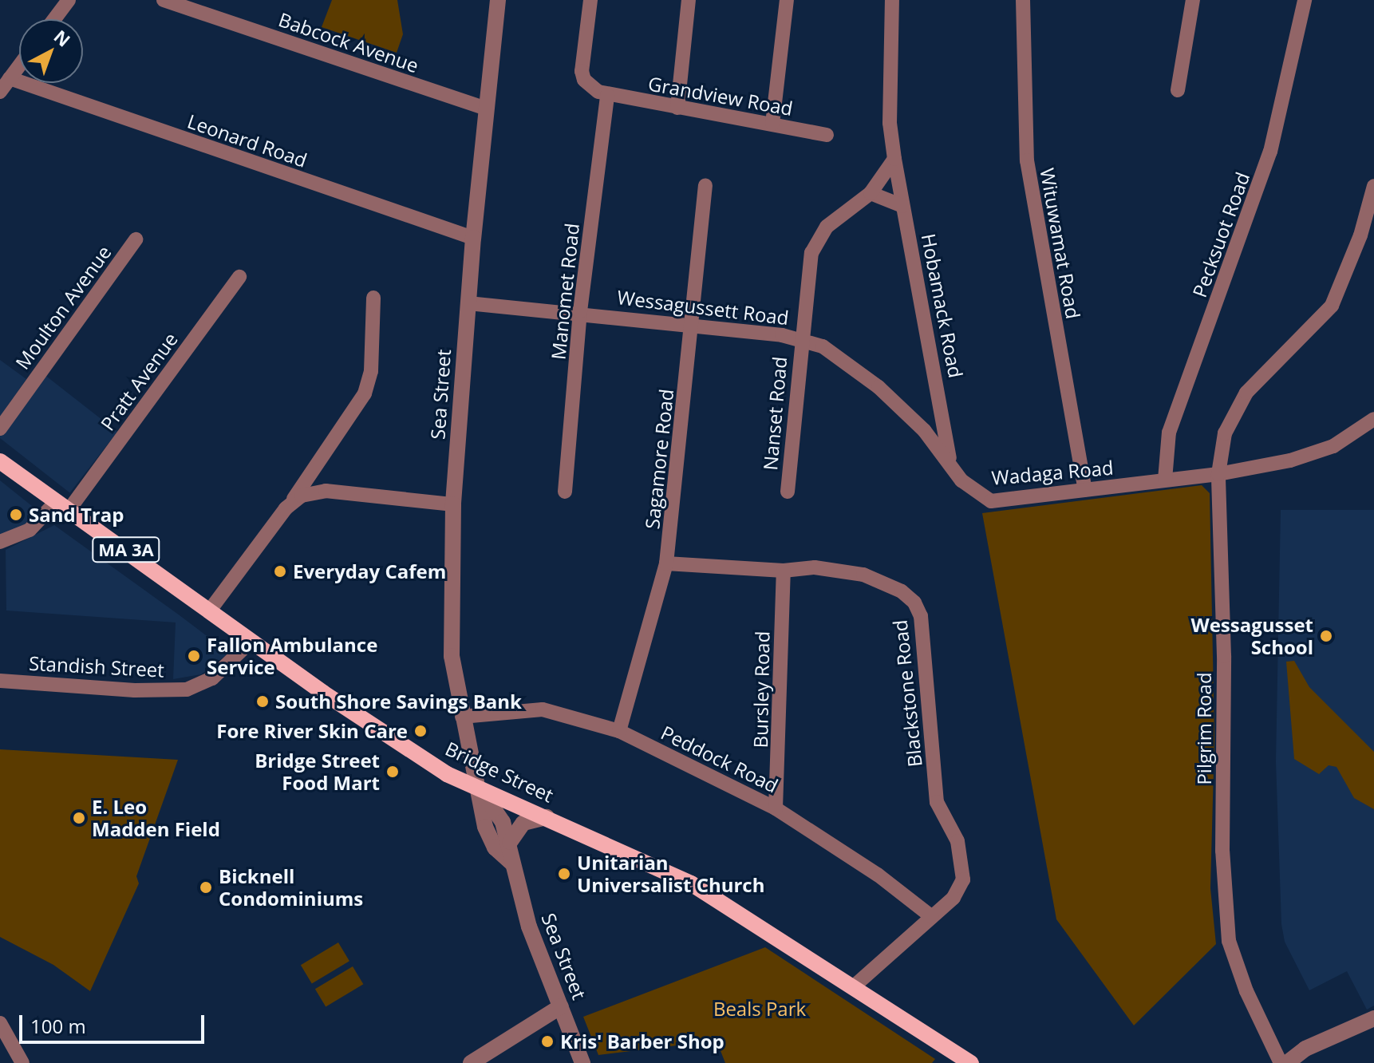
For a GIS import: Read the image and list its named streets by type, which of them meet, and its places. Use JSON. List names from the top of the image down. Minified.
{"streets":{"main road":["MA 3A","Bridge Street"],"street":["Babcock Avenue","Grandview Road","Leonard Road","Pecksuot Road","Wituwamat Road","Manomet Road","Hobamack Road","Moulton Avenue","Wessagussett Road","Pratt Avenue","Sea Street","Nanset Road","Sagamore Road","Wadaga Road","Standish Street","Bursley Road","Blackstone Road","Pilgrim Road","Peddock Road"]},"crossings":[["Babcock Avenue","Sea Street"],["Grandview Road","Manomet Road"],["Leonard Road","Sea Street"],["Pecksuot Road","Wadaga Road"],["Wituwamat Road","Wadaga Road"],["Manomet Road","Wessagussett Road"],["Hobamack Road","Wessagussett Road"],["Hobamack Road","Wadaga Road"],["Wessagussett Road","Sea Street"],["Wessagussett Road","Nanset Road"],["Wessagussett Road","Sagamore Road"],["Wessagussett Road","Wadaga Road"],["Pratt Avenue","Bridge Street"],["Sea Street","Peddock Road"],["Sea Street","Bridge Street"],["Nanset Road","Wadaga Road"],["Sagamore Road","Blackstone Road"],["Sagamore Road","Peddock Road"],["Wadaga Road","Pilgrim Road"],["Standish Street","Bridge Street"],["Bursley Road","Blackstone Road"],["Bursley Road","Peddock Road"],["Blackstone Road","Peddock Road"],["Blackstone Road","Bridge Street"]],"parks":["Beals Park"],"places":["Sand Trap","Everyday Cafem","Wessagusset School","Fallon Ambulance Service","South Shore Savings Bank","Fore River Skin Care","Bridge Street Food Mart","E. Leo Madden Field","Unitarian Universalist Church","Bicknell Condominiums","Kris' Barber Shop"],"scale_bar":"100 m","north":"top right"}
